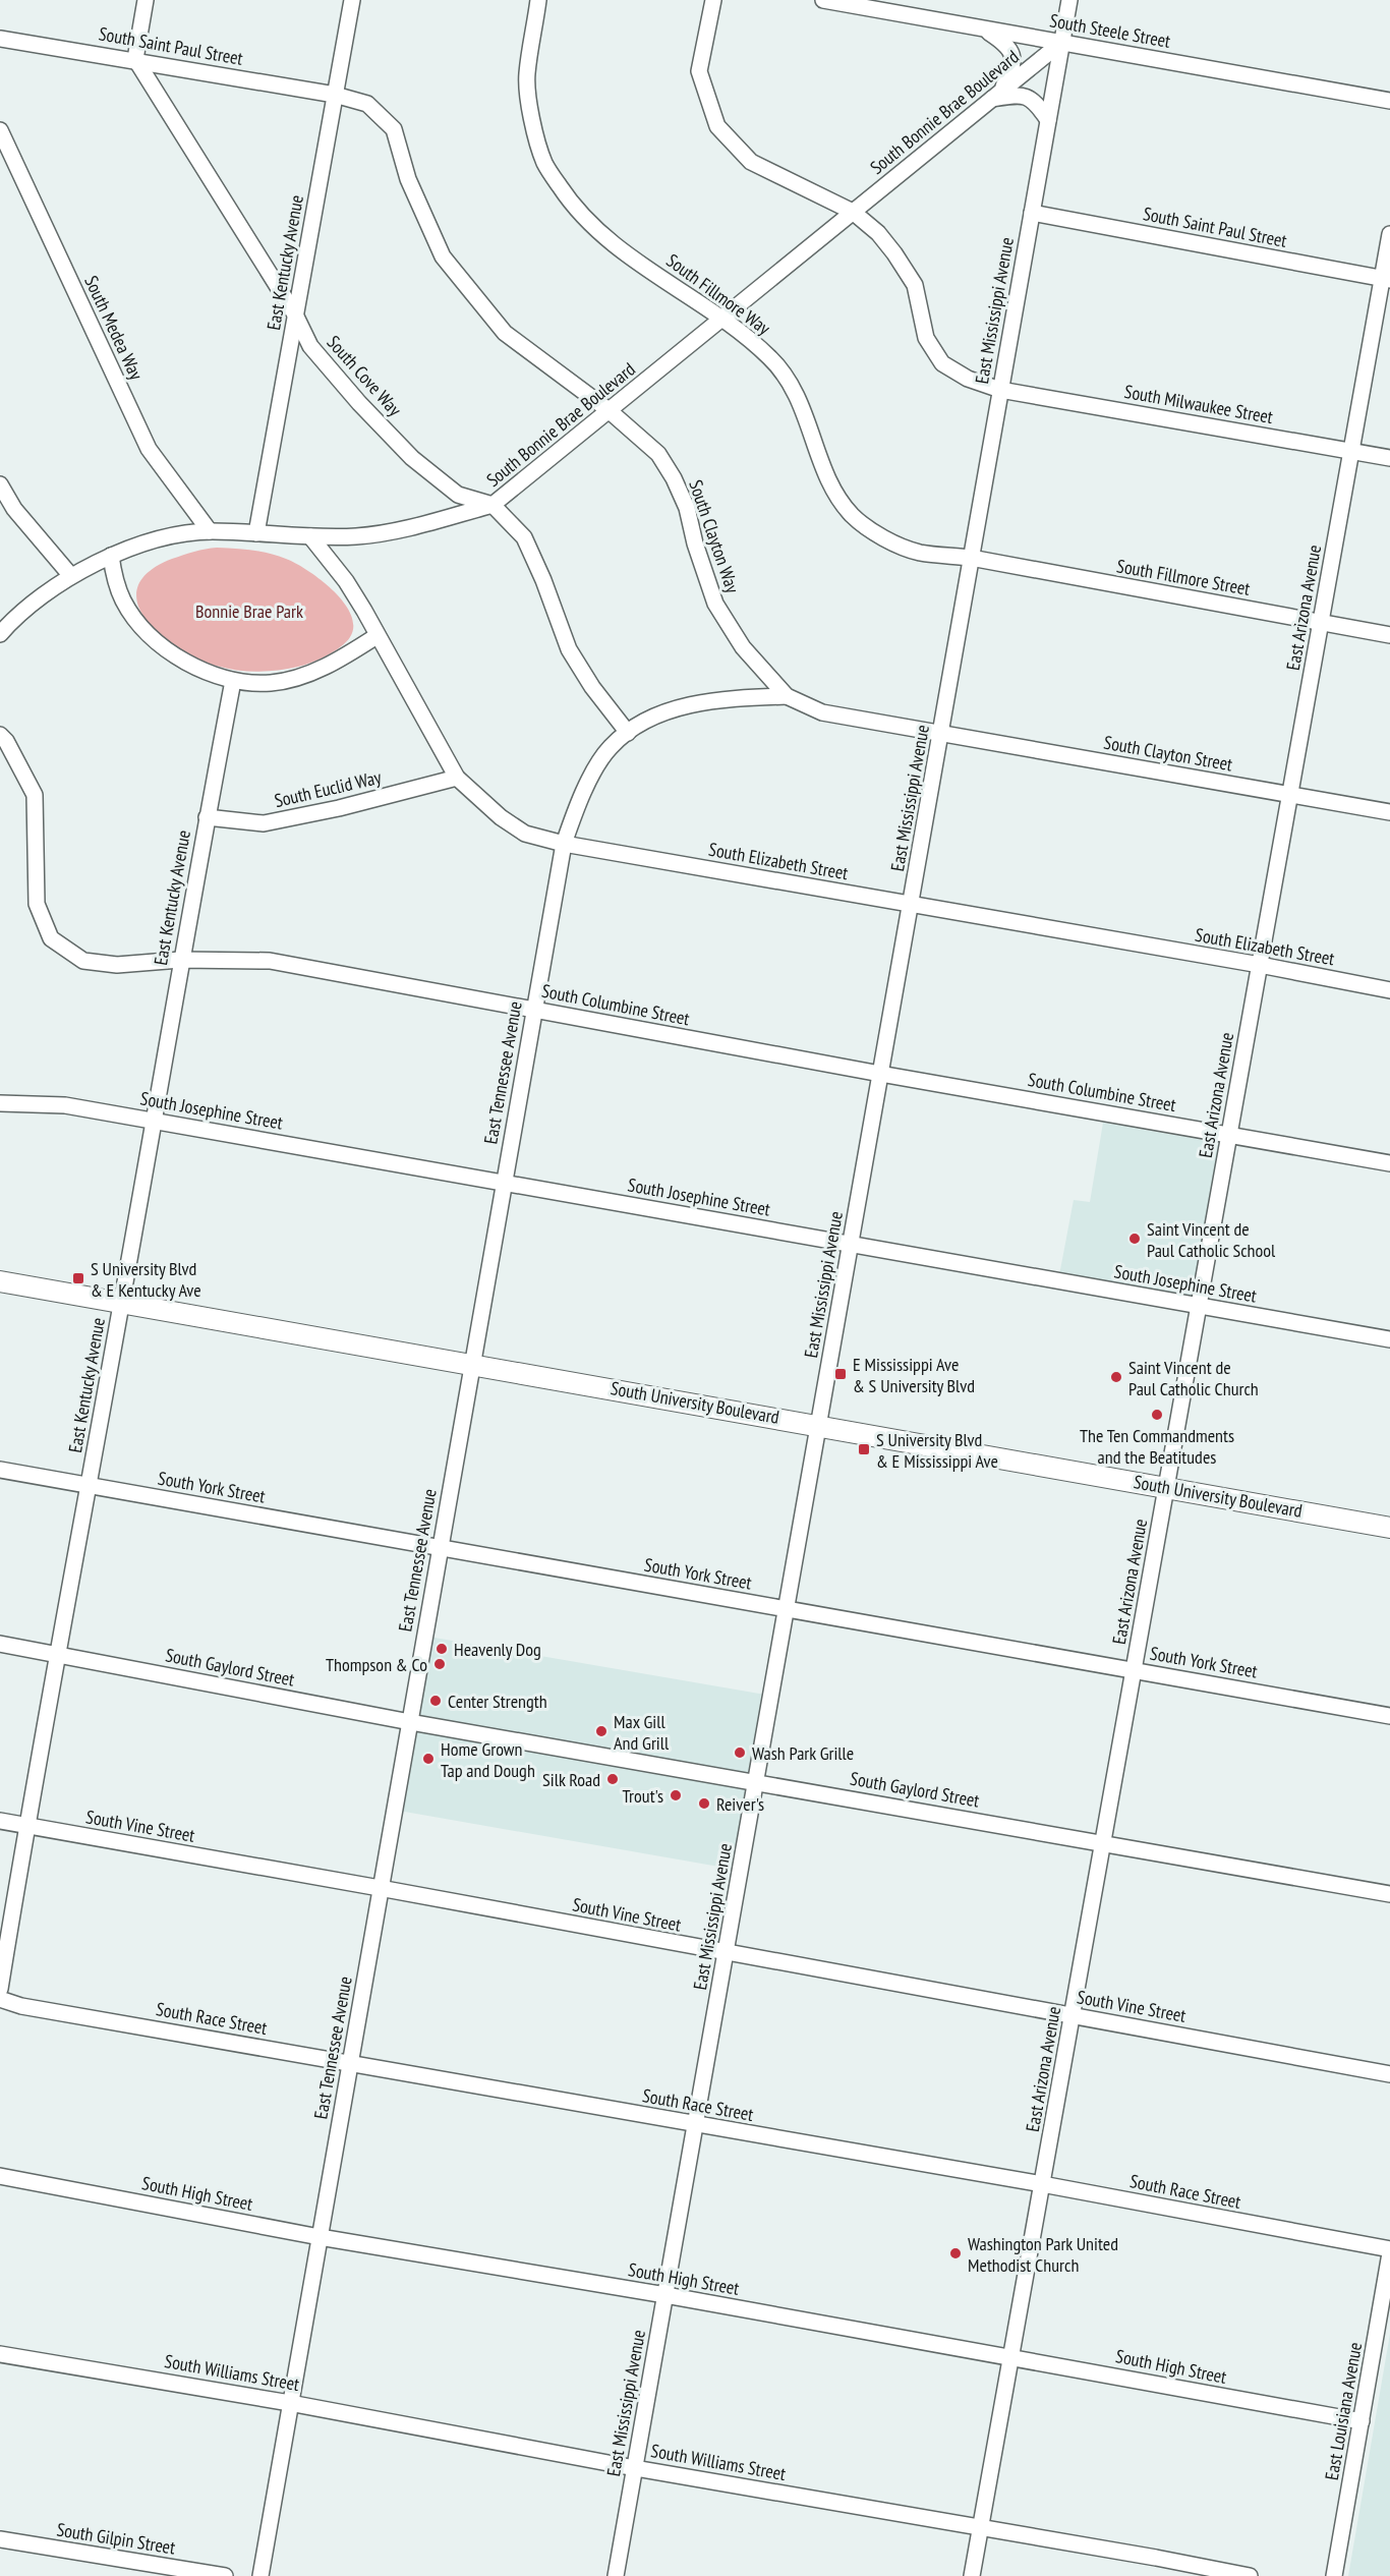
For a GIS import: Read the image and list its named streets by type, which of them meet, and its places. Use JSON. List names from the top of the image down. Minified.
{"streets":{"main road":["South University Boulevard"],"street":["South Steele Street","South Saint Paul Street","South Bonnie Brae Boulevard","East Kentucky Avenue","South Fillmore Way","East Mississippi Avenue","South Medea Way","South Cove Way","South Milwaukee Street","South Clayton Way","South Fillmore Street","East Arizona Avenue","South Clayton Street","South Euclid Way","South Elizabeth Street","South Columbine Street","East Tennessee Avenue","South Josephine Street","South York Street","South Gaylord Street","South Vine Street","South Race Street","South High Street","South Williams Street","East Louisiana Avenue","South Gilpin Street"]},"crossings":[["South Steele Street","South Bonnie Brae Boulevard"],["South Steele Street","East Mississippi Avenue"],["South Saint Paul Street","East Kentucky Avenue"],["South Saint Paul Street","East Mississippi Avenue"],["South Saint Paul Street","South Cove Way"],["South Saint Paul Street","South Clayton Way"],["South Saint Paul Street","East Arizona Avenue"],["South Bonnie Brae Boulevard","East Kentucky Avenue"],["South Bonnie Brae Boulevard","South Fillmore Way"],["South Bonnie Brae Boulevard","East Mississippi Avenue"],["South Bonnie Brae Boulevard","South Medea Way"],["South Bonnie Brae Boulevard","South Cove Way"],["South Bonnie Brae Boulevard","South Milwaukee Street"],["South Bonnie Brae Boulevard","South Clayton Way"],["South Bonnie Brae Boulevard","South Elizabeth Street"],["East Kentucky Avenue","South Cove Way"],["East Kentucky Avenue","South Clayton Way"],["East Kentucky Avenue","South Euclid Way"],["East Kentucky Avenue","South Columbine Street"],["East Kentucky Avenue","South Josephine Street"],["East Kentucky Avenue","South University Boulevard"],["East Kentucky Avenue","South York Street"],["East Kentucky Avenue","South Gaylord Street"],["East Kentucky Avenue","South Vine Street"],["South Fillmore Way","East Mississippi Avenue"],["South Fillmore Way","South Fillmore Street"],["East Mississippi Avenue","South Milwaukee Street"],["East Mississippi Avenue","South Clayton Way"],["East Mississippi Avenue","South Fillmore Street"],["East Mississippi Avenue","South Clayton Street"],["East Mississippi Avenue","South Elizabeth Street"],["East Mississippi Avenue","South Columbine Street"],["East Mississippi Avenue","South Josephine Street"],["East Mississippi Avenue","South University Boulevard"],["East Mississippi Avenue","South York Street"],["East Mississippi Avenue","South Gaylord Street"],["East Mississippi Avenue","South Vine Street"],["East Mississippi Avenue","South Race Street"],["East Mississippi Avenue","South High Street"],["East Mississippi Avenue","South Williams Street"],["South Milwaukee Street","East Arizona Avenue"],["South Clayton Way","South Clayton Street"],["South Clayton Way","East Tennessee Avenue"],["South Fillmore Street","East Arizona Avenue"],["East Arizona Avenue","South Clayton Street"],["East Arizona Avenue","South Elizabeth Street"],["East Arizona Avenue","South Columbine Street"],["East Arizona Avenue","South Josephine Street"],["East Arizona Avenue","South University Boulevard"],["East Arizona Avenue","South York Street"],["East Arizona Avenue","South Gaylord Street"],["East Arizona Avenue","South Vine Street"],["East Arizona Avenue","South Race Street"],["East Arizona Avenue","South High Street"],["East Arizona Avenue","South Williams Street"],["South Euclid Way","South Elizabeth Street"],["South Elizabeth Street","East Tennessee Avenue"],["South Columbine Street","East Tennessee Avenue"],["East Tennessee Avenue","South Josephine Street"],["East Tennessee Avenue","South University Boulevard"],["East Tennessee Avenue","South York Street"],["East Tennessee Avenue","South Gaylord Street"],["East Tennessee Avenue","South Vine Street"],["East Tennessee Avenue","South Race Street"],["East Tennessee Avenue","South High Street"],["East Tennessee Avenue","South Williams Street"],["South Race Street","East Louisiana Avenue"],["South High Street","East Louisiana Avenue"]],"parks":["Bonnie Brae Park"],"places":{"other":["Saint Vincent de Paul Catholic School","Saint Vincent de Paul Catholic Church","The Ten Commandments and the Beatitudes","Heavenly Dog","Thompson & Co","Center Strength","Max Gill And Grill","Wash Park Grille","Home Grown Tap and Dough","Silk Road","Trout's","Reiver's","Washington Park United Methodist Church"],"transit":["S University Blvd & E Kentucky Ave","E Mississippi Ave & S University Blvd","S University Blvd & E Mississippi Ave"]}}
